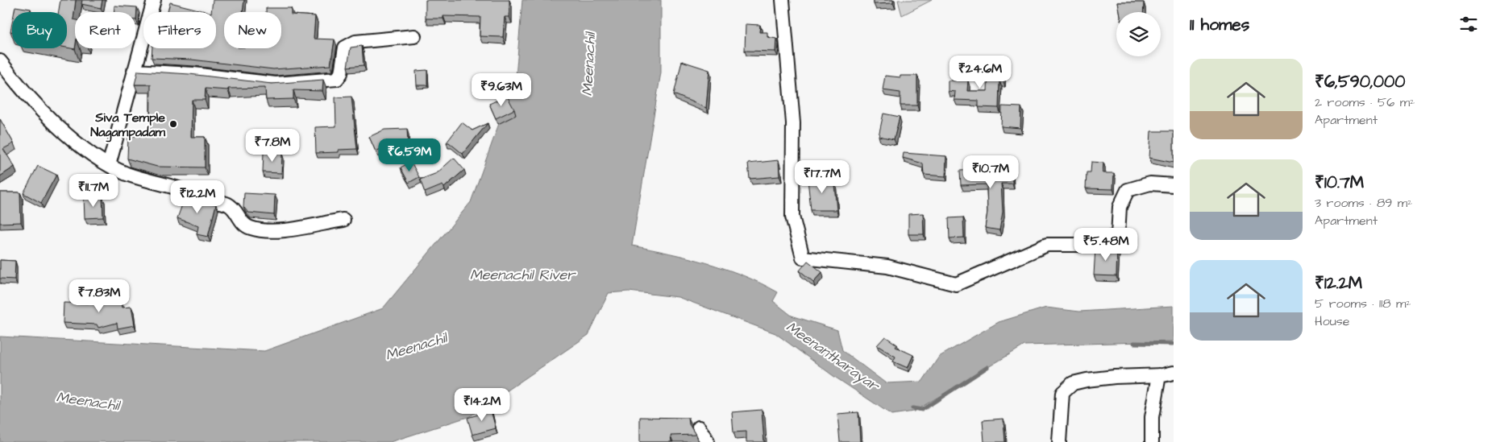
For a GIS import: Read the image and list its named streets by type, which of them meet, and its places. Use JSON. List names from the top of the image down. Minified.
{"water":["Meenachil","Meenachil River","Meenantharayar"],"places":["Siva Temple Nagampadam"],"page":{"heading":"11 homes","chip":["Buy","Rent","Filters","New"],"list":[{"name":"₹6,590,000","note":"2 rooms · 56 m² · Apartment"},{"name":"₹10.7M","note":"3 rooms · 89 m² · Apartment"},{"name":"₹12.2M","note":"5 rooms · 118 m² · House"}],"price":["₹24.6M","₹9.63M","₹7.8M","₹6.59M","₹10.7M","₹17.7M","₹11.7M","₹12.2M","₹5.48M","₹7.83M","₹14.2M"]}}
